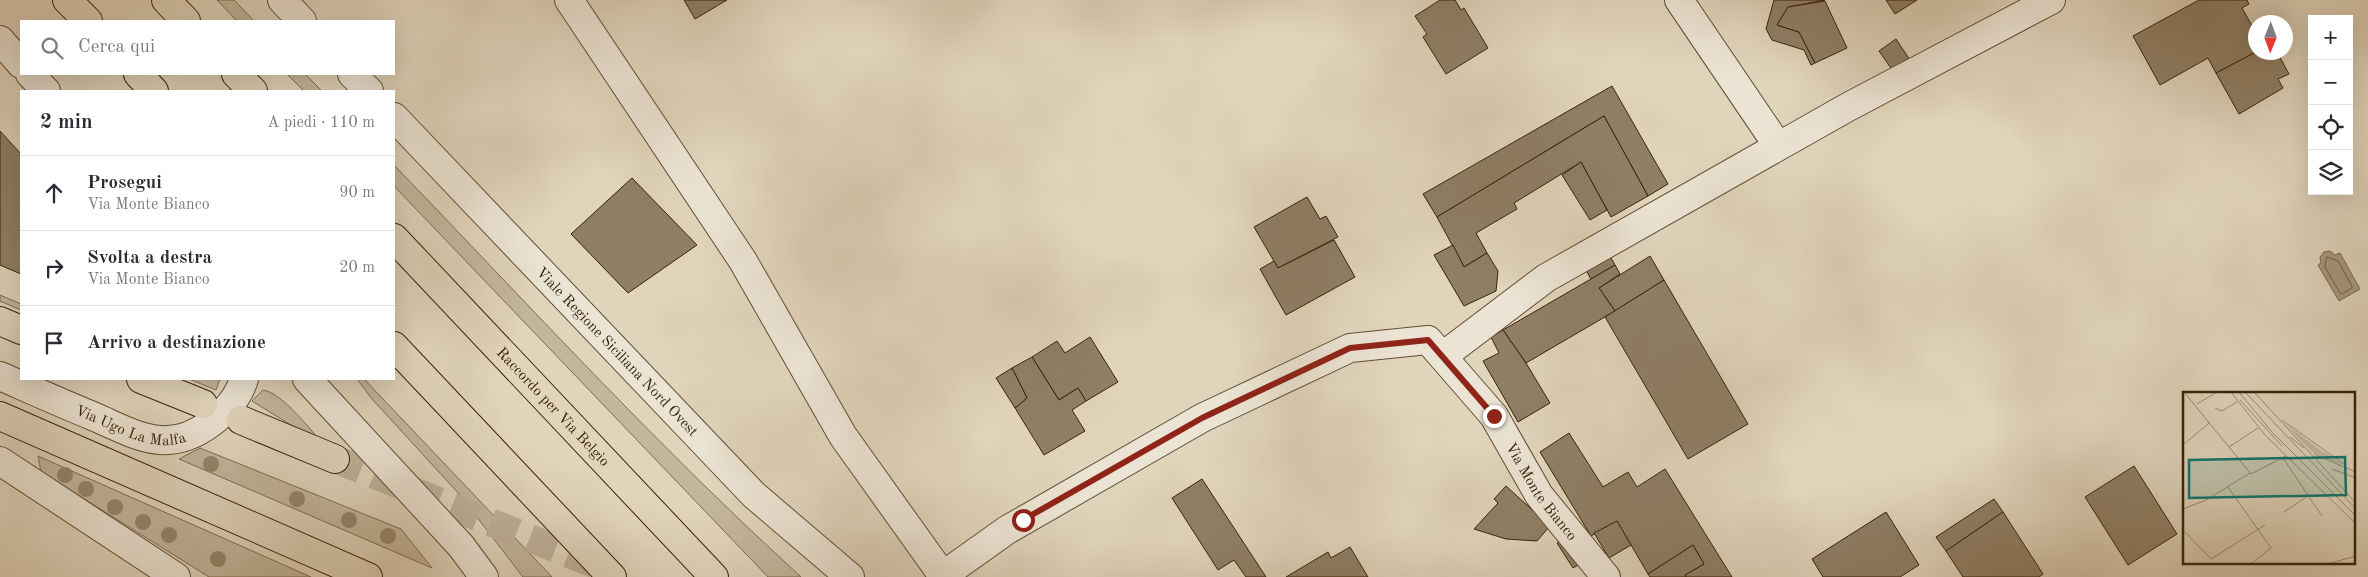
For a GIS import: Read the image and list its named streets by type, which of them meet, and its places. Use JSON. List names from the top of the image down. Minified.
{"streets":{"highway":["Raccordo per Via Belgio"],"street":["Viale Regione Siciliana Nord Ovest","Via Ugo La Malfa","Via Monte Bianco"]},"north":"bottom","page":{"map_buttons":["+","−"],"search":"Cerca qui","heading":["2 min","A piedi · 110 m"],"list":[["Prosegui","Via Monte Bianco","90 m"],["Svolta a destra","Via Monte Bianco","20 m"],"Arrivo a destinazione"]}}
